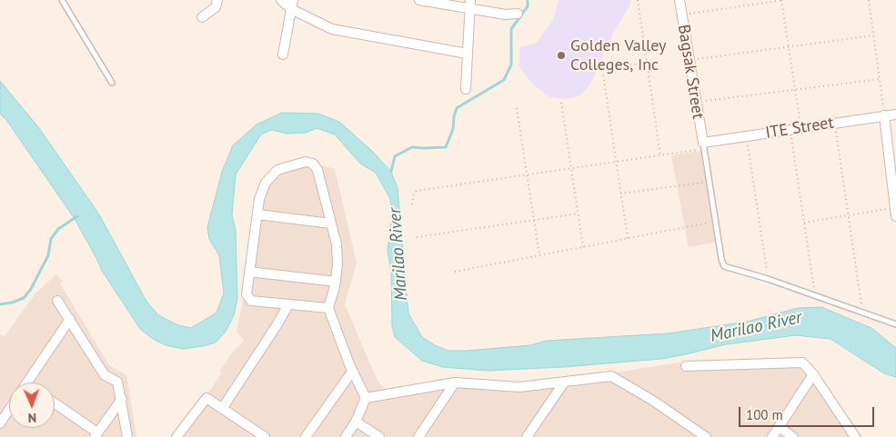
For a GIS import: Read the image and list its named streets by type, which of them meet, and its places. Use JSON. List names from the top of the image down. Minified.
{"streets":{"street":["Bagsak Street","ITE Street"]},"crossings":[["Bagsak Street","ITE Street"]],"water":["Marilao River"],"places":["Golden Valley Colleges, Inc"],"scale_bar":"100 m","north":"bottom"}
